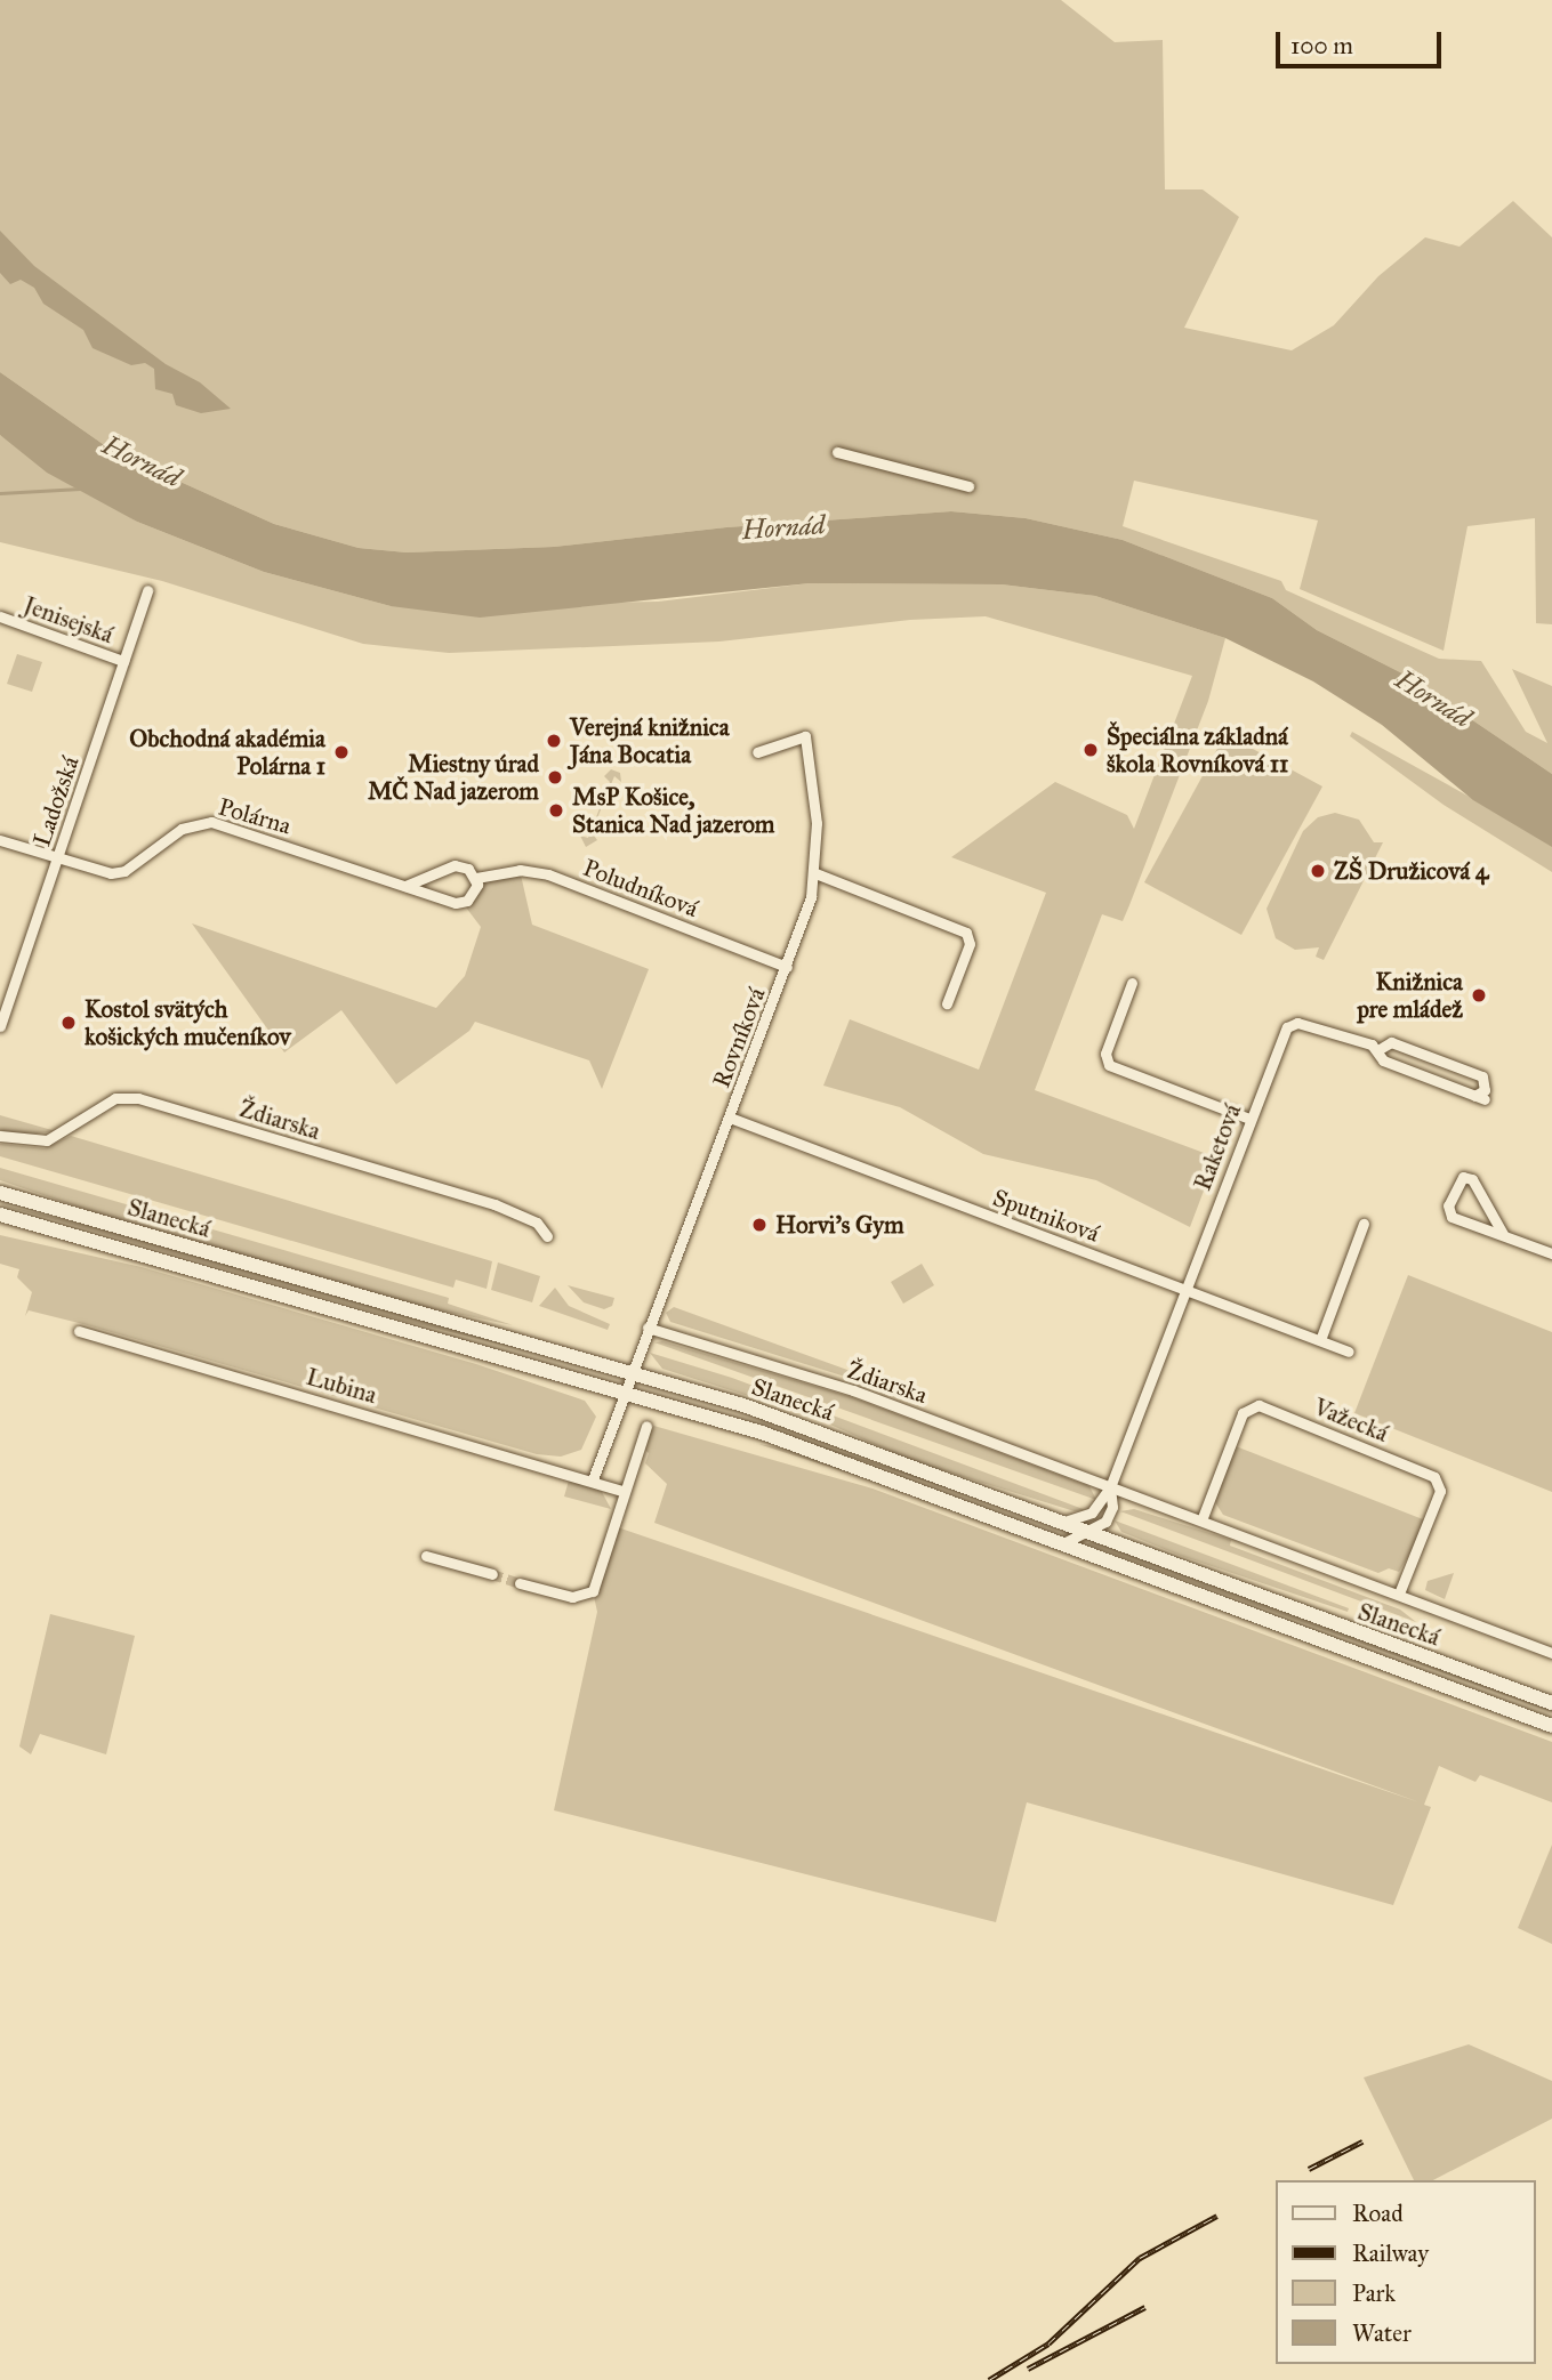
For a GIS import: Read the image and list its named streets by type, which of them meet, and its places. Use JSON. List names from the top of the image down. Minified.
{"streets":{"main road":["Slanecká"],"street":["Jenisejská","Ladožská","Polárna","Poludníková","Rovníková","Ždiarska","Raketová","Sputniková","Lubina","Važecká"]},"crossings":[["Jenisejská","Ladožská"],["Ladožská","Polárna"],["Polárna","Poludníková"],["Poludníková","Rovníková"],["Rovníková","Ždiarska"],["Rovníková","Sputniková"],["Rovníková","Slanecká"],["Ždiarska","Raketová"],["Raketová","Sputniková"],["Raketová","Slanecká"]],"water":["Hornád"],"places":["Verejná knižnica Jána Bocatia","Špeciálna základná škola Rovníková 11","Obchodná akadémia Polárna 1","Miestny úrad MČ Nad jazerom","MsP Košice, Stanica Nad jazerom","ZŠ Družicová 4","Knižnica pre mládež","Kostol svätých košických mučeníkov","Horvi's Gym"],"legend":["Road","Railway","Park","Water"],"scale_bar":"100 m"}
